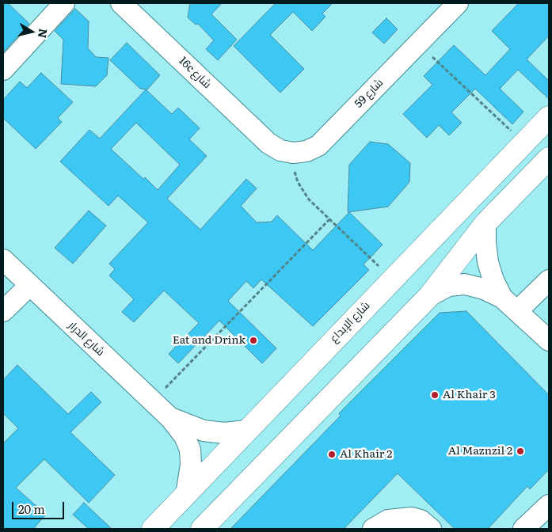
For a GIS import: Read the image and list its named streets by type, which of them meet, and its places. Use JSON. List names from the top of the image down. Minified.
{"streets":{"main road":["شارع الإبداع"],"street":["16c شارع","شارع 59","شارع الدرار"]},"crossings":[["16c شارع","شارع 59"],["شارع الإبداع","شارع الدرار"]],"places":["Eat and Drink","Al Khair 3","Al Maznzil 2","Al Khair 2"],"scale_bar":"20 m","north":"right"}
